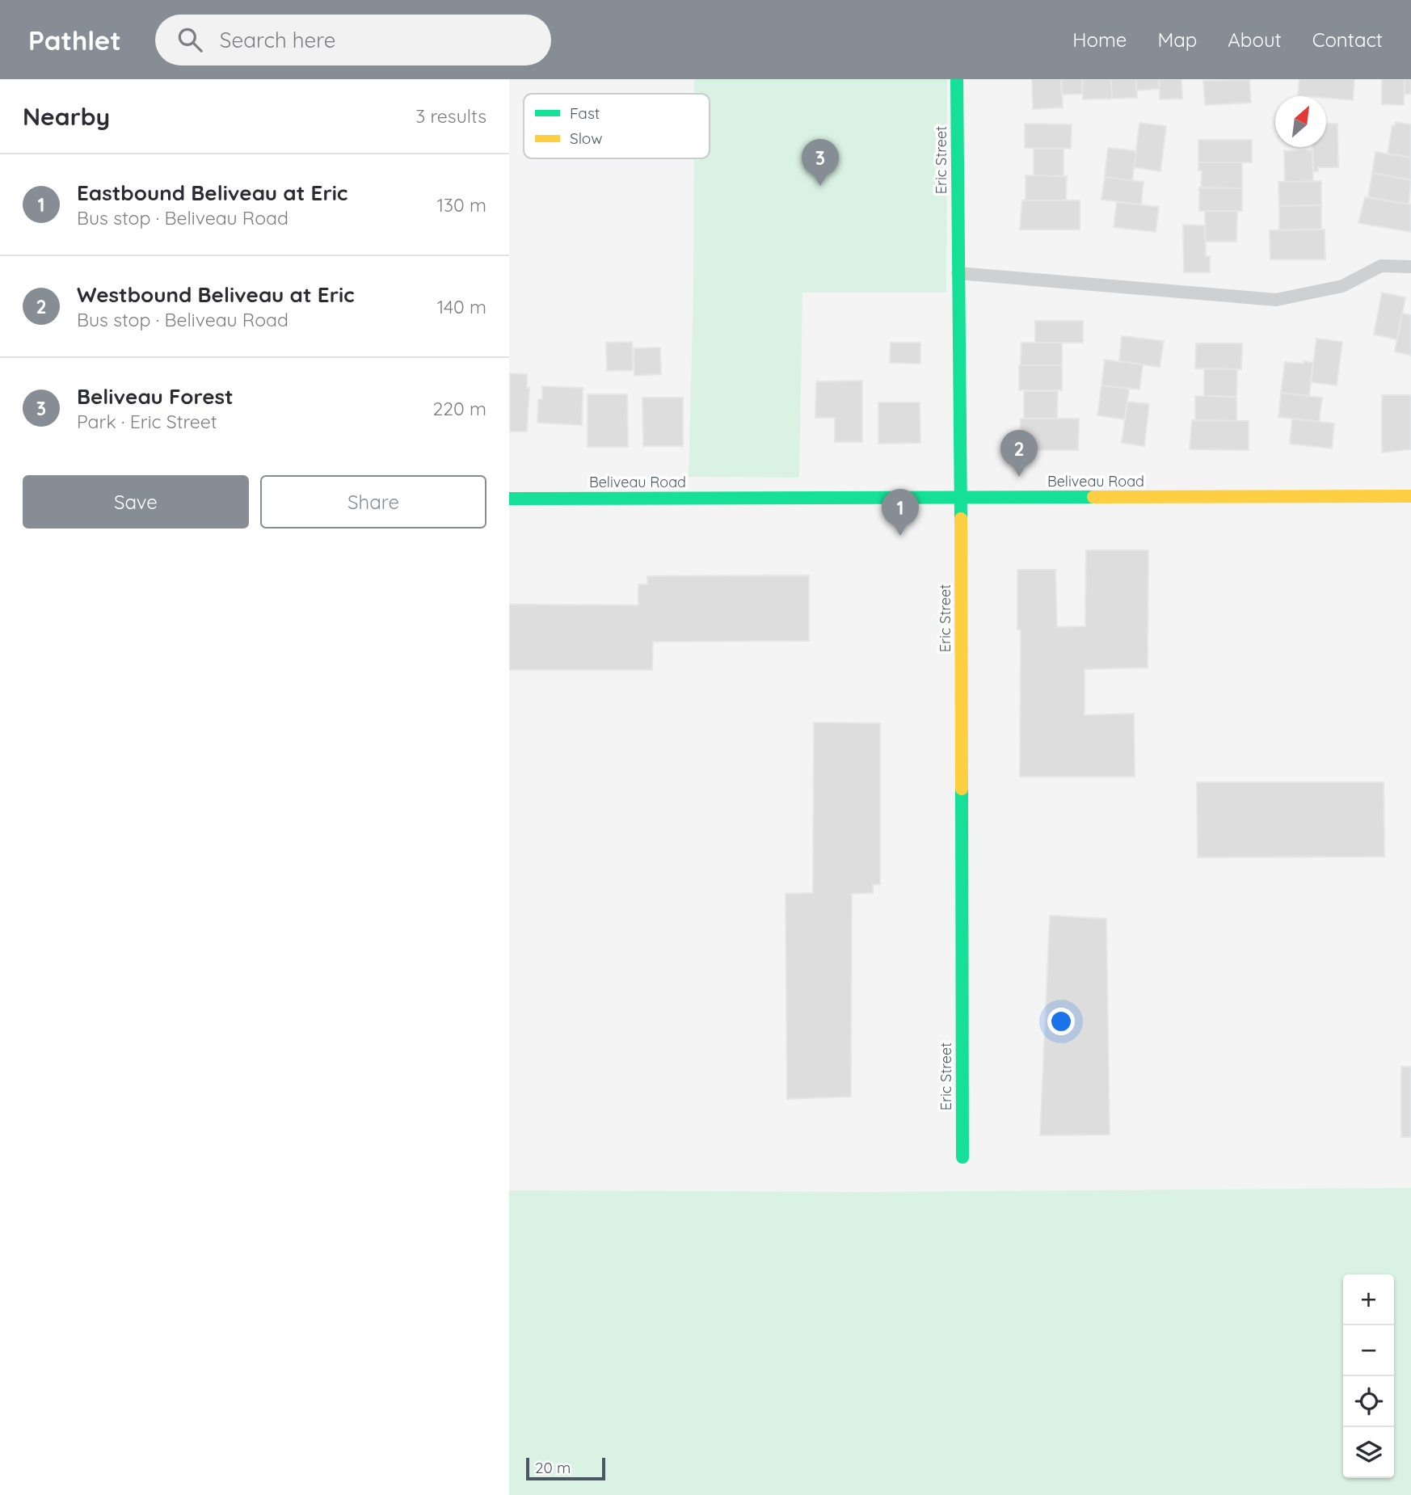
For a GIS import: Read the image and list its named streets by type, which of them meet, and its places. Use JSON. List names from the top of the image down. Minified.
{"streets":{"street":["Eric Street","Beliveau Road"]},"crossings":[["Eric Street","Beliveau Road"]],"legend":["Fast","Slow"],"scale_bar":"20 m","north":"top right","page":{"header":"Pathlet","search":"Search here","nav":["Home","Map","About","Contact"],"heading":["Nearby","3 results"],"pins":["3","2","1"],"list":[{"mark":"1","name":"Eastbound Beliveau at Eric","note":"Bus stop · Beliveau Road","value":"130 m"},{"mark":"2","name":"Westbound Beliveau at Eric","note":"Bus stop · Beliveau Road","value":"140 m"},{"mark":"3","name":"Beliveau Forest","note":"Park · Eric Street","value":"220 m"}],"buttons":["Save","Share"],"map_buttons":["+","−"],"scale":"20 m"}}
